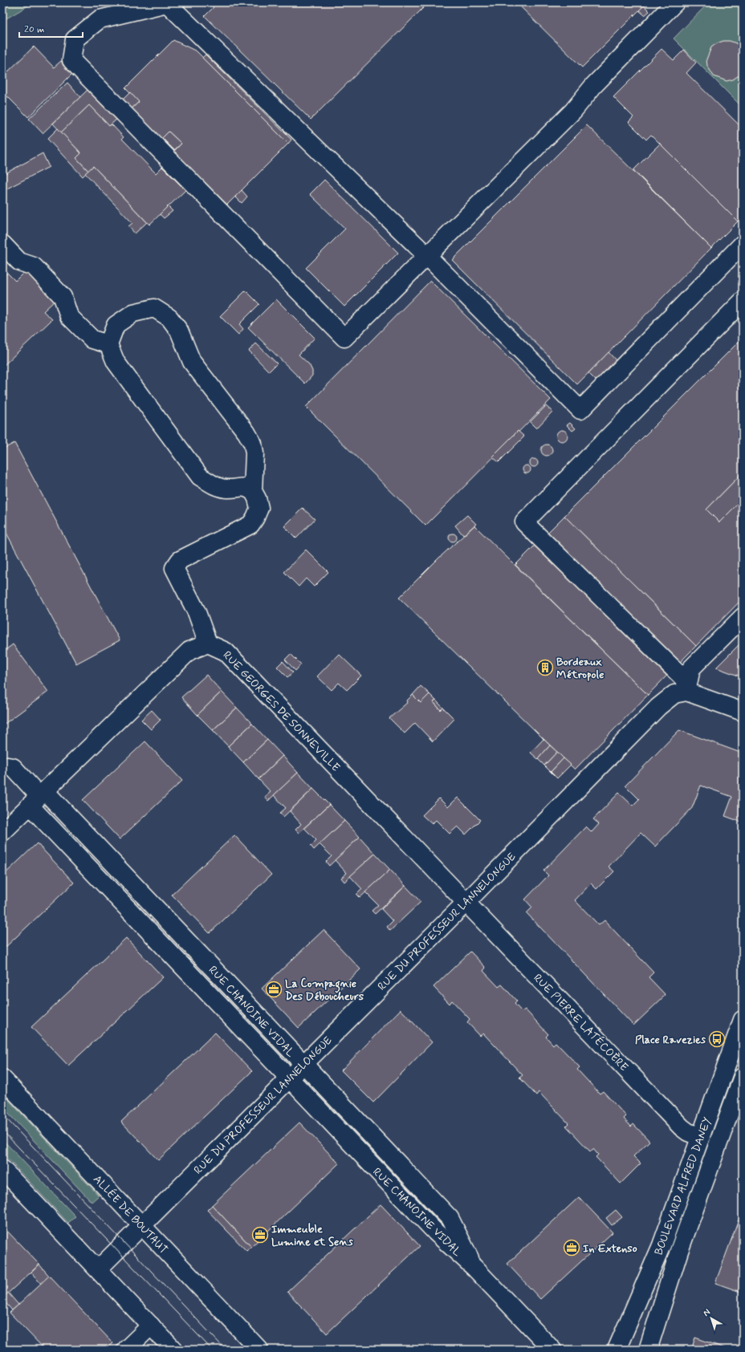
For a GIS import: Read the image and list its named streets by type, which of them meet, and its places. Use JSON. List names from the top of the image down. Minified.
{"streets":{"street":["RUE GEORGES DE SONNEVILLE","RUE DU PROFESSEUR LANNELONGUE","RUE CHANOINE VIDAL","RUE PIERRE LATÉCOÈRE","BOULEVARD ALFRED DANEY","ALLÉE DE BOUTAUT"]},"crossings":[["RUE GEORGES DE SONNEVILLE","RUE DU PROFESSEUR LANNELONGUE"],["RUE GEORGES DE SONNEVILLE","RUE PIERRE LATÉCOÈRE"],["RUE DU PROFESSEUR LANNELONGUE","RUE CHANOINE VIDAL"],["RUE DU PROFESSEUR LANNELONGUE","RUE PIERRE LATÉCOÈRE"],["RUE DU PROFESSEUR LANNELONGUE","ALLÉE DE BOUTAUT"],["RUE PIERRE LATÉCOÈRE","BOULEVARD ALFRED DANEY"]],"places":{"building":["Bordeaux Métropole"],"office":["La Compagnie Des Déboucheurs","Immeuble Lumine et Sens","In Extenso"],"bus stop":["Place Ravezies"]},"scale_bar":"20 m","north":"top left"}
